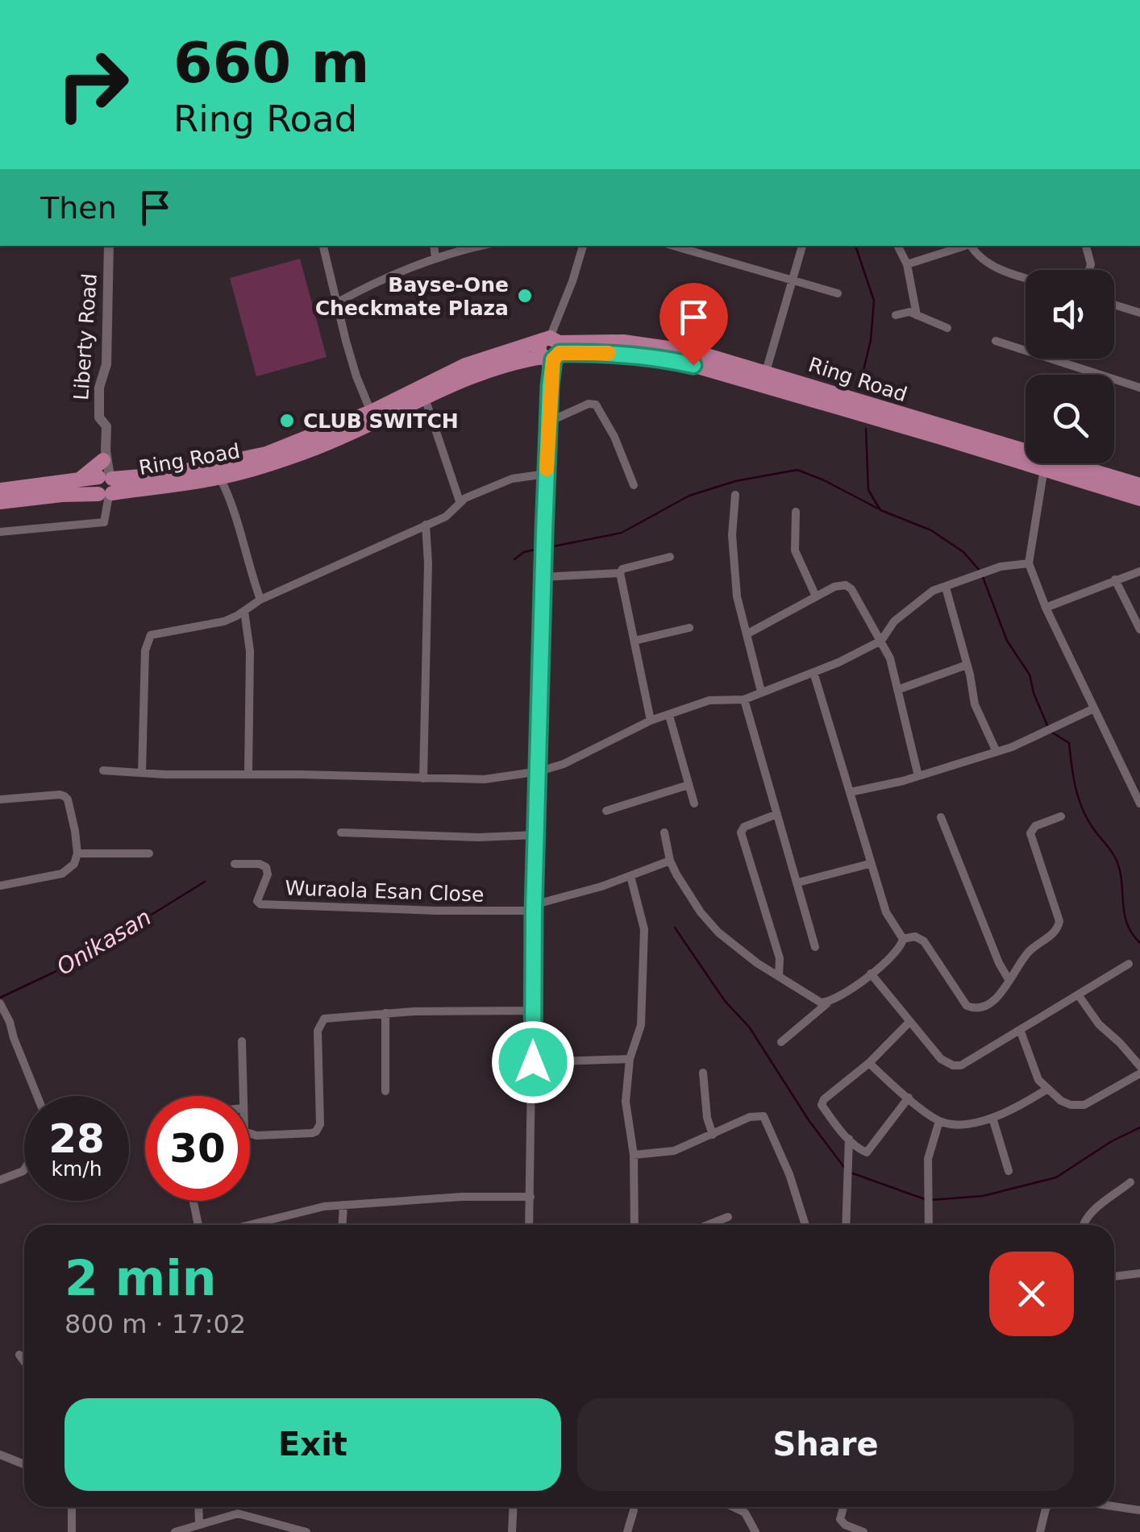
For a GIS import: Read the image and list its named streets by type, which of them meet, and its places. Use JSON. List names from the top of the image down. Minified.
{"streets":{"main road":["Ring Road"],"street":["Liberty Road","Wuraola Esan Close"]},"crossings":[["Liberty Road","Ring Road"]],"water":["Onikasan"],"places":["Bayse-One Checkmate Plaza","CLUB SWITCH"],"page":{"turn":["660 m","Ring Road"],"then":"Then","speed":"28 km/h","limit":"30","heading":["2 min","800 m · 17:02"],"buttons":["Exit","Share"]}}
